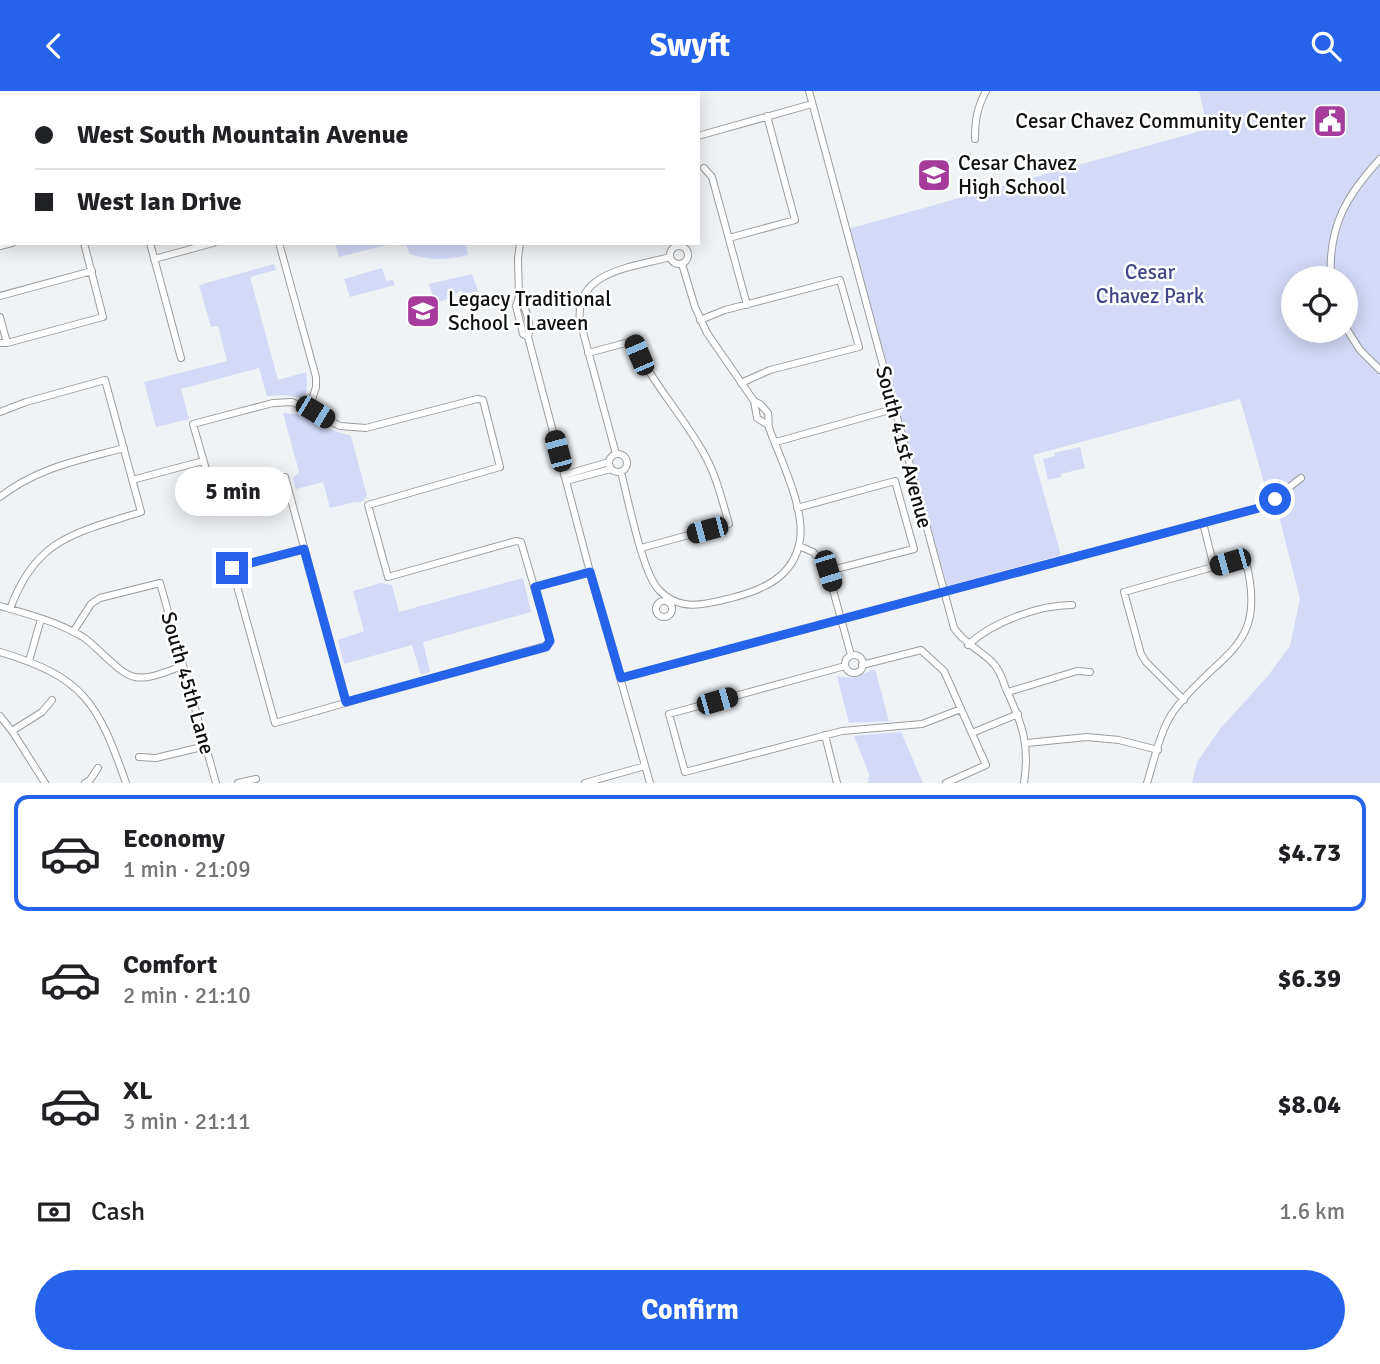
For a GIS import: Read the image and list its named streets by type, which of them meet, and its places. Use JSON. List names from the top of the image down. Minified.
{"streets":{"street":["South 41st Avenue","South 45th Lane"]},"parks":["Cesar Chavez Park"],"places":{"public building":["Cesar Chavez Community Center"],"school or university":["Cesar Chavez High School","Legacy Traditional School - Laveen"]},"page":{"header":"Swyft","banner":["West South Mountain Avenue","West Ian Drive"],"bubble":"5 min","list":[{"name":"Economy","note":"1 min · 21:09","value":"$4.73"},{"name":"Comfort","note":"2 min · 21:10","value":"$6.39"},{"name":"XL","note":"3 min · 21:11","value":"$8.04"}],"pay":["Cash","1.6 km"],"buttons":"Confirm"}}
